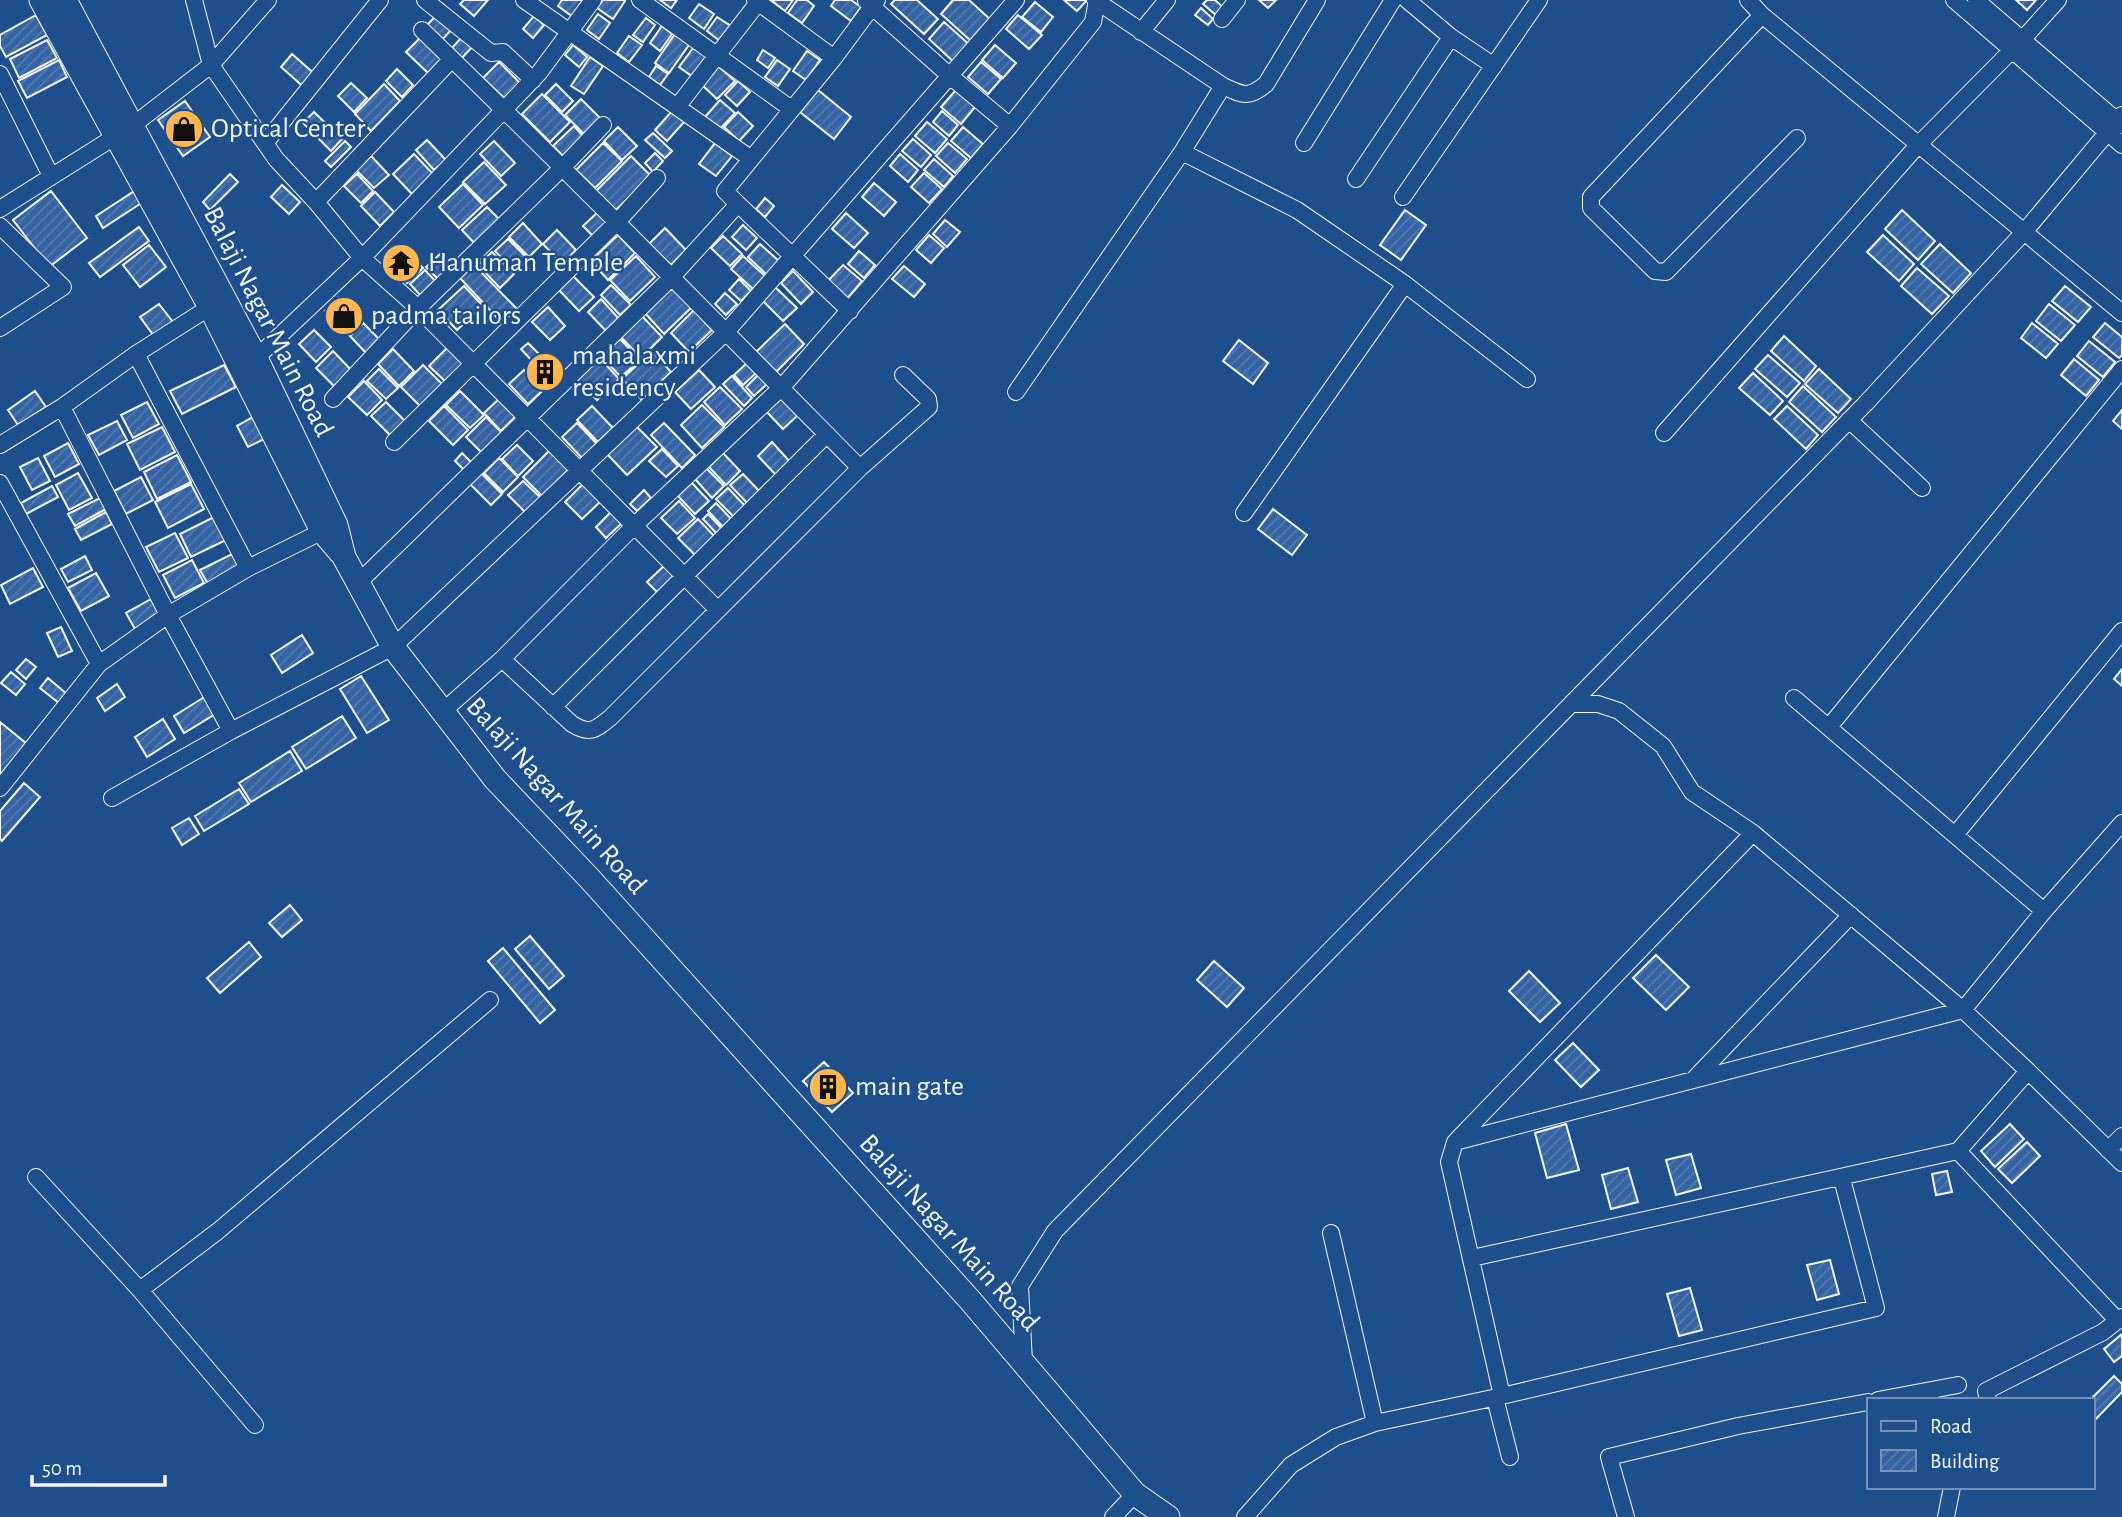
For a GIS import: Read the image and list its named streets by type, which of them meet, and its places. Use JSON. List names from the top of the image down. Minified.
{"streets":{"street":["Balaji Nagar Main Road"]},"places":{"shop":["Optical Center","padma tailors"],"temple":["Hanuman Temple"],"building":["mahalaxmi residency","main gate"]},"legend":["Road","Building"],"scale_bar":"50 m"}
